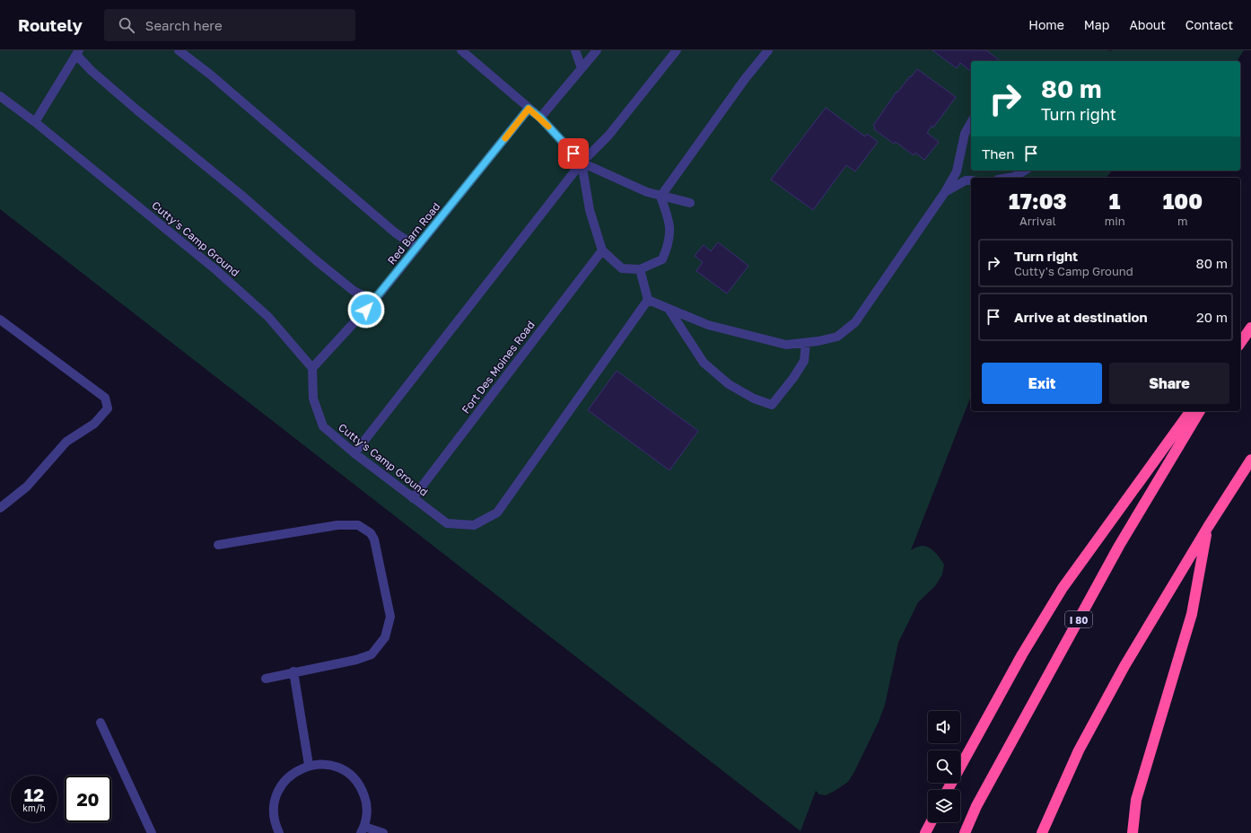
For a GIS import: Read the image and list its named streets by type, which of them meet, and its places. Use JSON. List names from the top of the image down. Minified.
{"streets":{"highway":["I 80"],"street":["Red Barn Road","Cutty's Camp Ground","Fort Des Moines Road"]},"crossings":[["Red Barn Road","Cutty's Camp Ground"],["Cutty's Camp Ground","Fort Des Moines Road"]],"page":{"header":"Routely","search":"Search here","nav":["Home","Map","About","Contact"],"turn":["80 m","Turn right"],"then":"Then","eta":["17:03","Arrival","1","min","100","m"],"list":[{"name":"Turn right","note":"Cutty's Camp Ground","value":"80 m"},{"name":"Arrive at destination","value":"20 m"}],"buttons":["Exit","Share"],"speed":"12 km/h","limit":"20"}}
